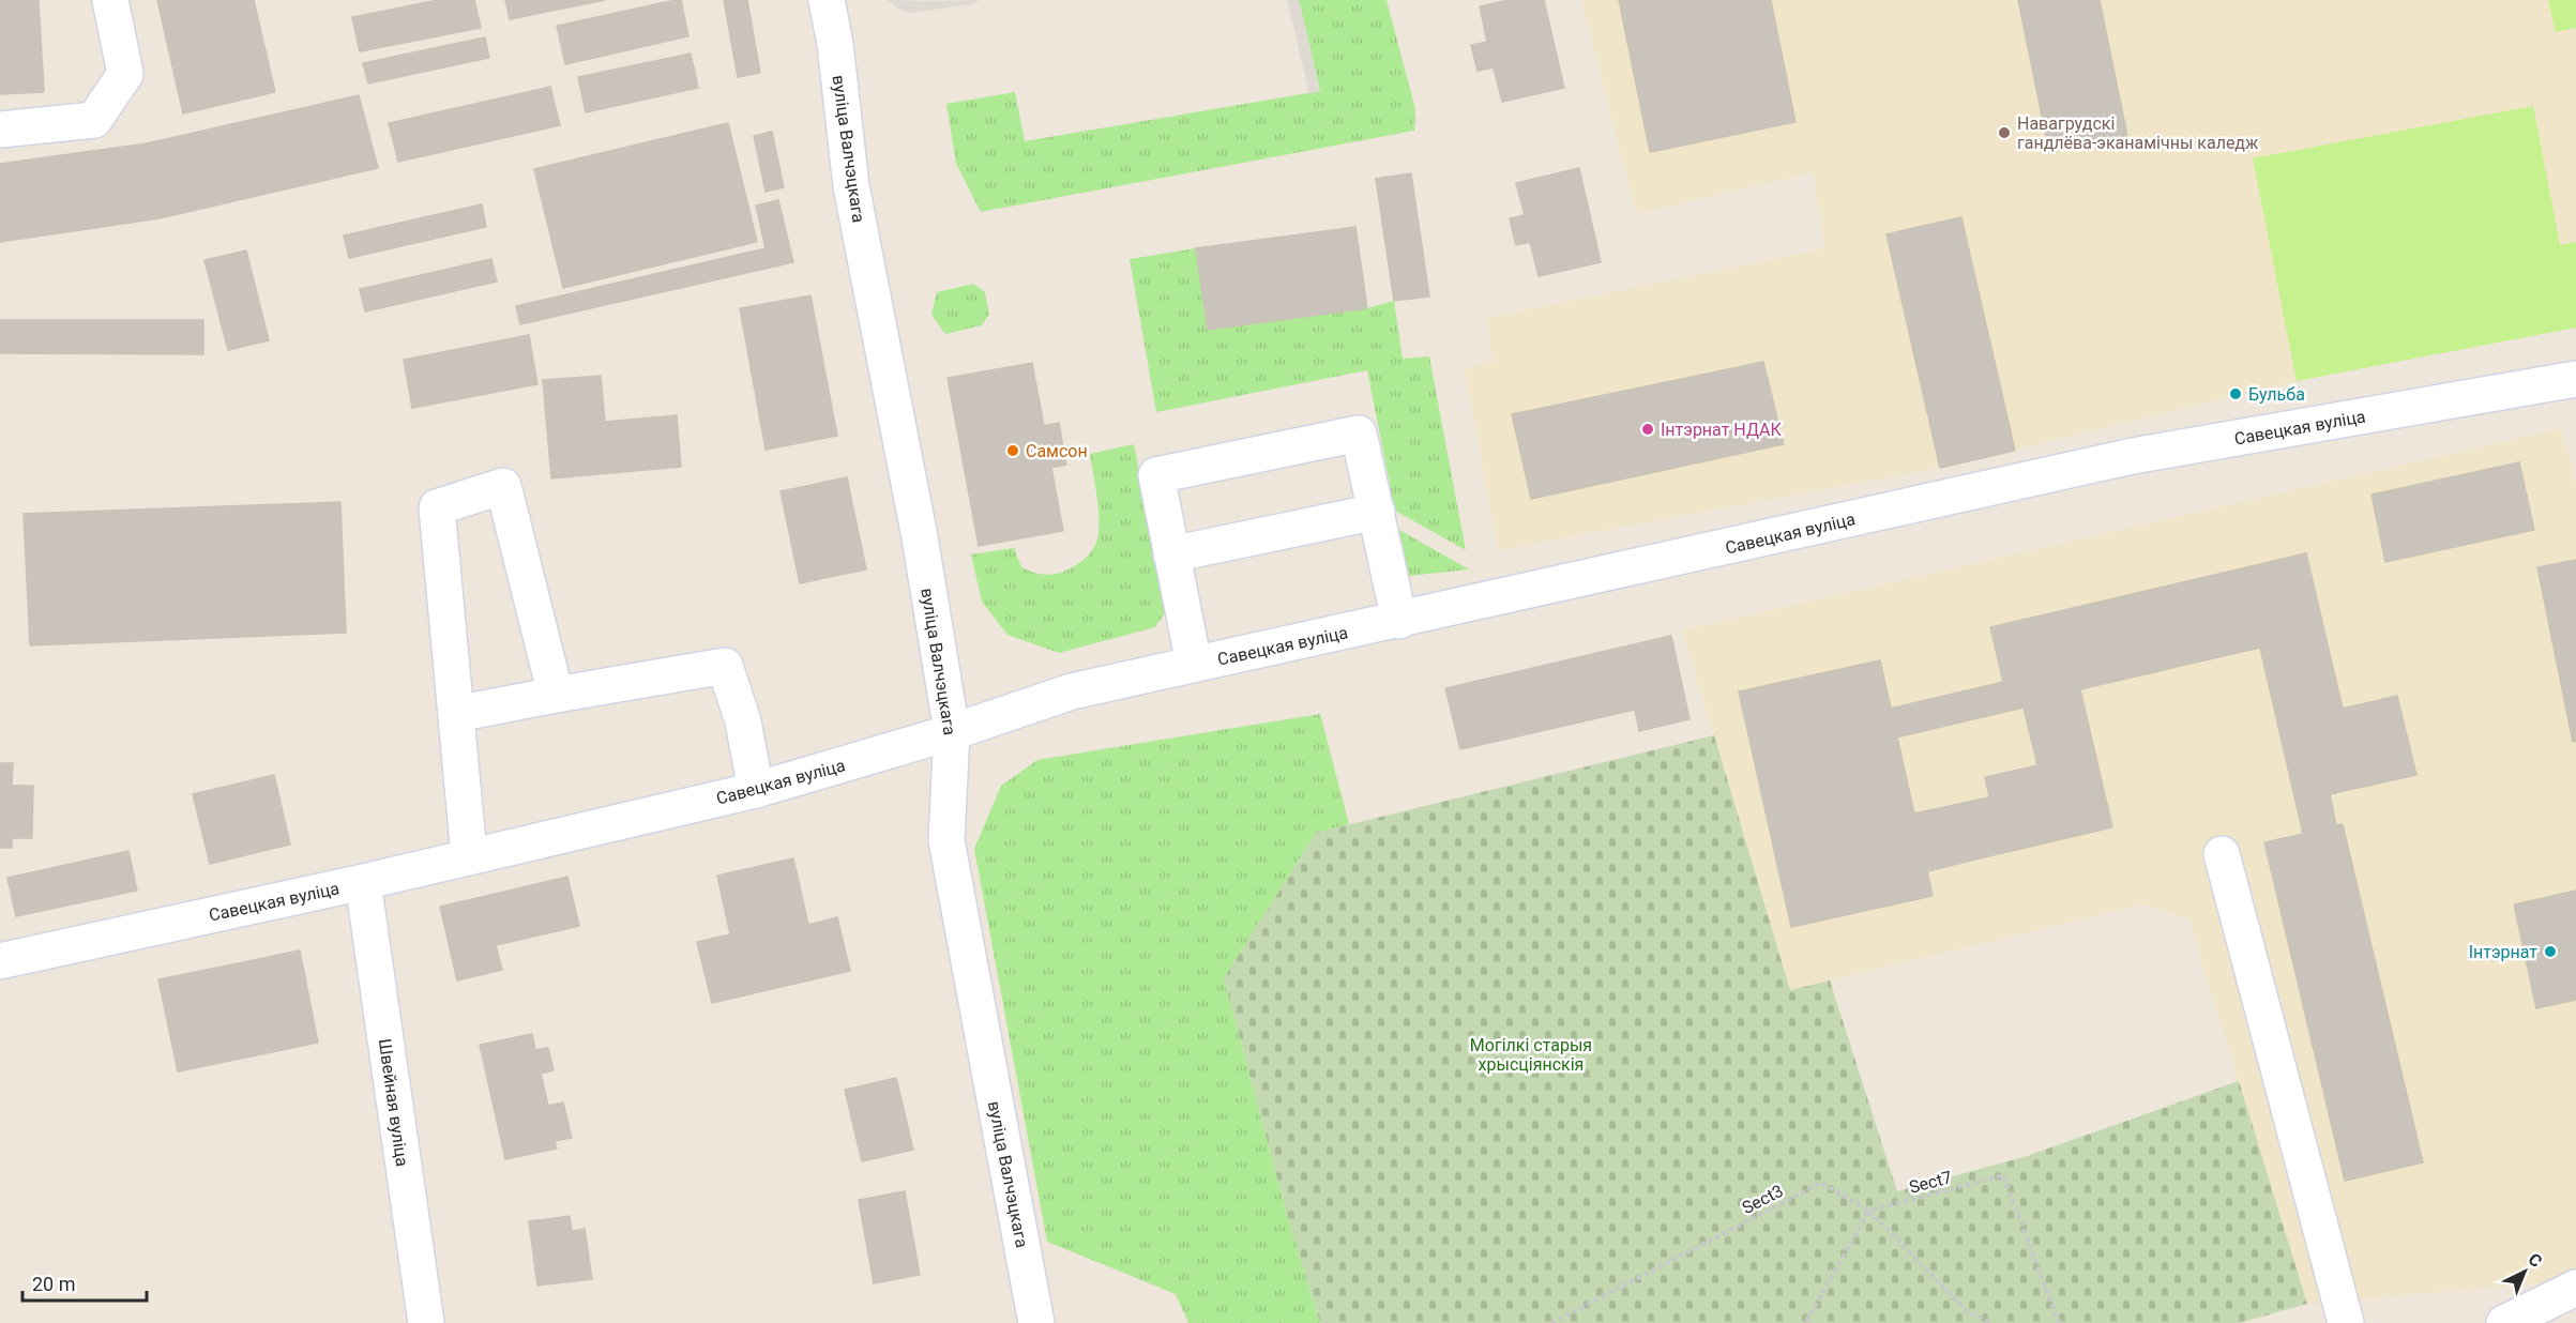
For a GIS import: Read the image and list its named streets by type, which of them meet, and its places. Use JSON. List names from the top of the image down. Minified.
{"streets":{"street":["вуліца Валчэцкага","Савецкая вуліца","Швейная вуліца"],"path":["Sect7","Sect3"]},"crossings":[["вуліца Валчэцкага","Савецкая вуліца"],["Савецкая вуліца","Швейная вуліца"],["Sect7","Sect3"]],"parks":["Могілкі старыя хрысціянскія"],"places":["Навагрудскі гандлёва-эканамічны каледж","Бульба","Інтэрнат НДАК","Самсон","Інтэрнат"],"scale_bar":"20 m","north":"top right"}
